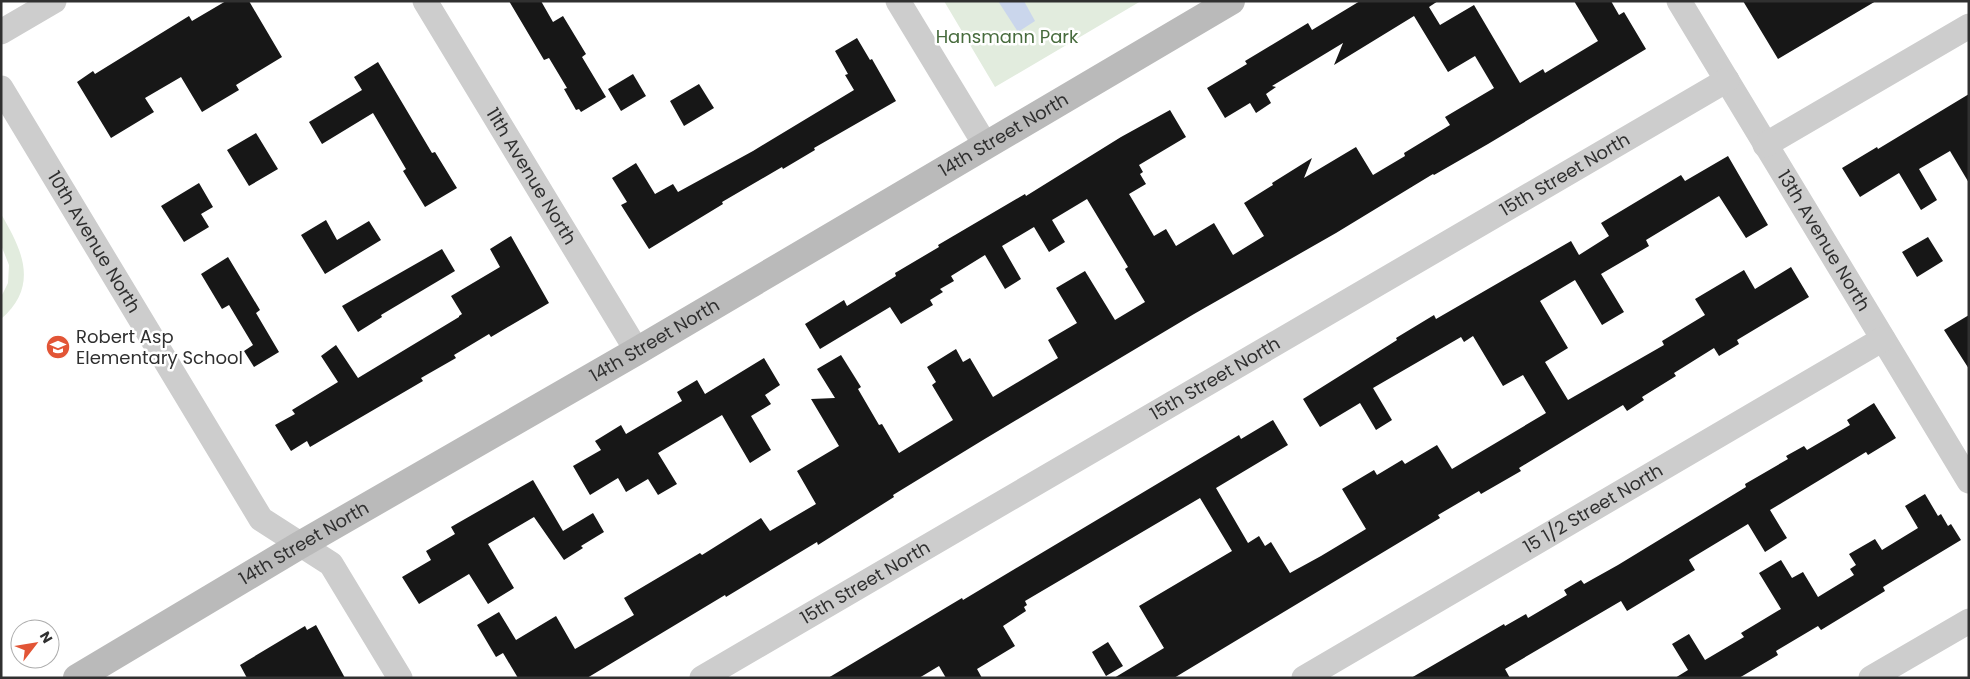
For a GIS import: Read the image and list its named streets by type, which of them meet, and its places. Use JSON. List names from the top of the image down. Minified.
{"streets":{"street":["14th Street North","15th Street North","11th Avenue North","13th Avenue North","10th Avenue North","15 1/2 Street North"]},"crossings":[["14th Street North","11th Avenue North"],["14th Street North","10th Avenue North"],["15th Street North","13th Avenue North"],["13th Avenue North","15 1/2 Street North"]],"parks":["Hansmann Park"],"places":{"school or university":["Robert Asp Elementary School"]},"north":"top right"}
